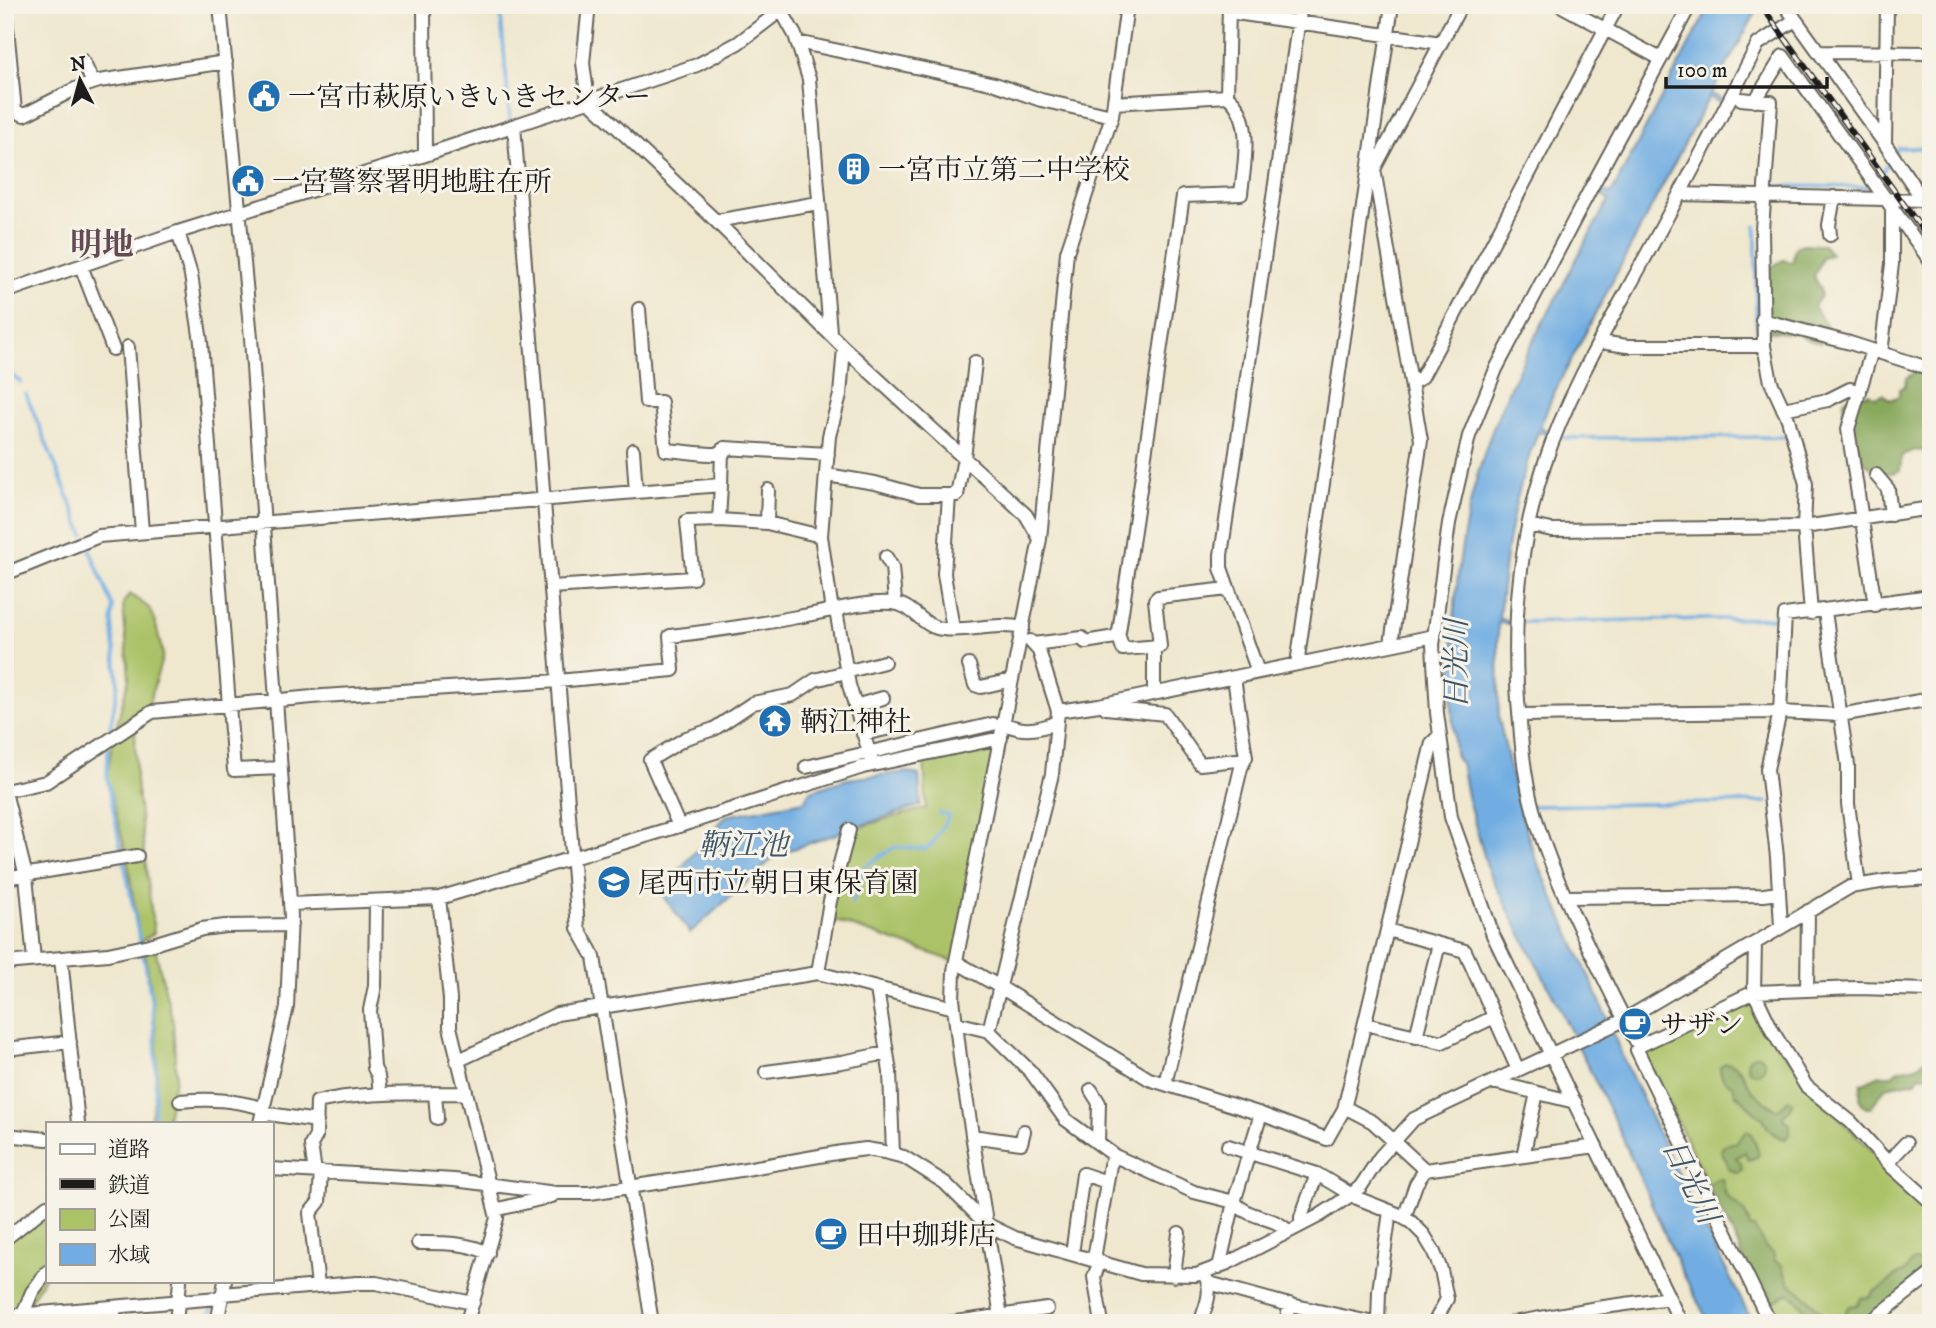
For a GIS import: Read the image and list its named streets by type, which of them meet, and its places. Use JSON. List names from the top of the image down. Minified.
{"districts":["明地"],"water":["日光川","鞆江池"],"places":{"public building":["一宮市萩原いきいきセンター","一宮警察署明地駐在所"],"building":["一宮市立第二中学校"],"temple":["鞆江神社"],"school or university":["尾西市立朝日東保育園"],"cafe":["サザン","田中珈琲店"]},"legend":["道路","鉄道","公園","水域"],"scale_bar":"100 m","north":"top"}
